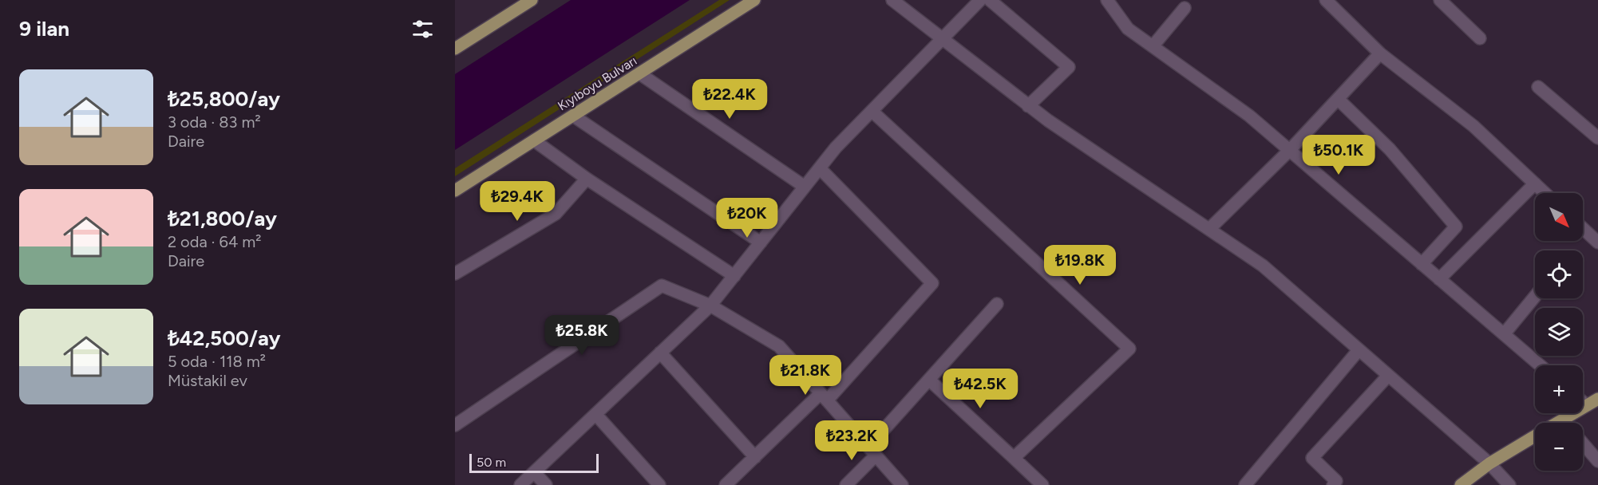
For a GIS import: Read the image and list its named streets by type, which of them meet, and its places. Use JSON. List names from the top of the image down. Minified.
{"streets":{"main road":["Kıyıboyu Bulvarı"]},"scale_bar":"50 m","north":"bottom right","page":{"heading":"9 ilan","list":[{"name":"₺25,800/ay","note":"3 oda · 83 m² · Daire"},{"name":"₺21,800/ay","note":"2 oda · 64 m² · Daire"},{"name":"₺42,500/ay","note":"5 oda · 118 m² · Müstakil ev"}],"price":["₺22.4K","₺50.1K","₺29.4K","₺20K","₺19.8K","₺25.8K","₺21.8K","₺42.5K","₺23.2K"],"map_buttons":["+","−"],"scale":"50 m"}}
